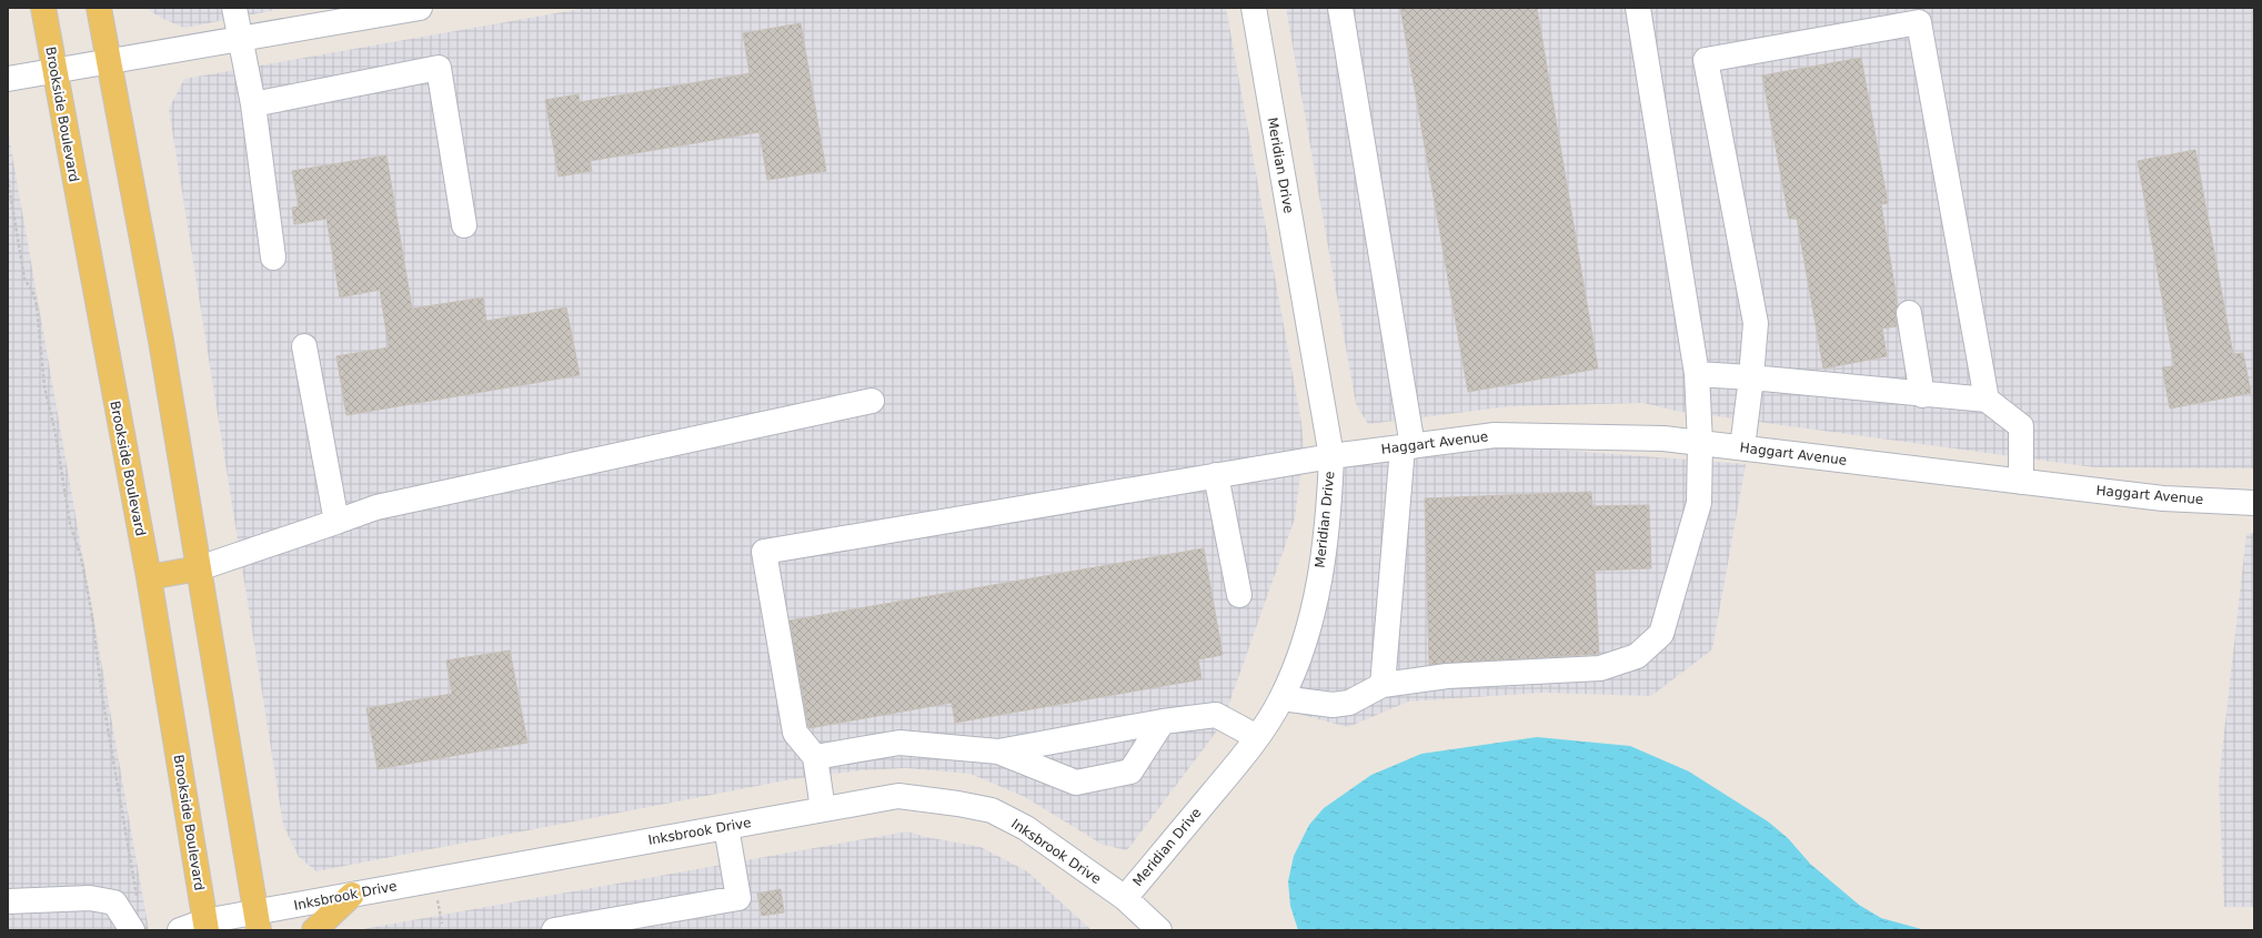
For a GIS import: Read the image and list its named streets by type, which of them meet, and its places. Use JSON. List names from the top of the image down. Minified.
{"streets":{"main road":["Brookside Boulevard"],"street":["Meridian Drive","Haggart Avenue","Inksbrook Drive"]},"crossings":[["Brookside Boulevard","Inksbrook Drive"],["Meridian Drive","Haggart Avenue"],["Meridian Drive","Inksbrook Drive"]]}
